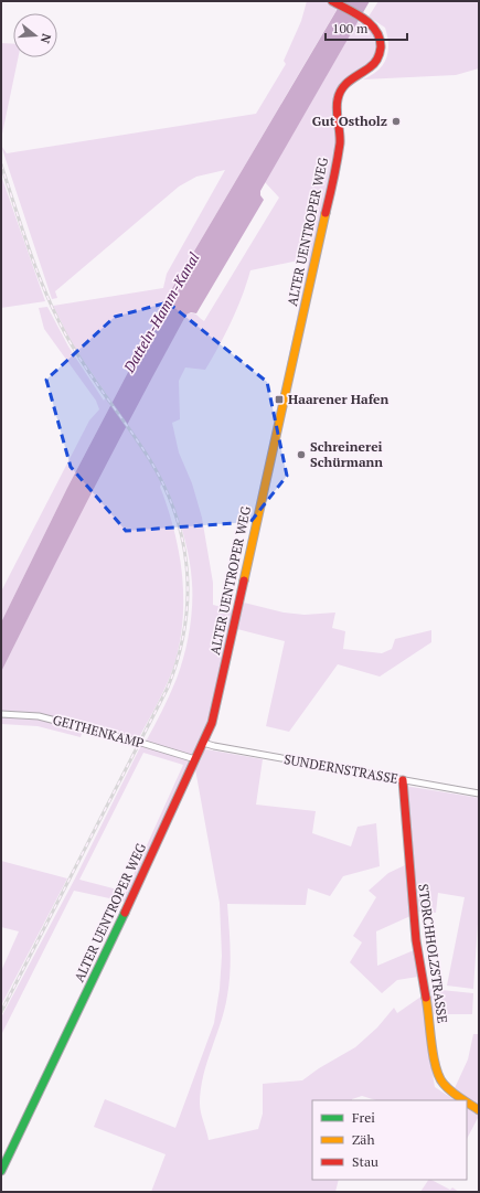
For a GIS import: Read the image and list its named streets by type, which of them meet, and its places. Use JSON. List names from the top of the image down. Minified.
{"streets":{"street":["ALTER UENTROPER WEG","GEITHENKAMP","SUNDERNSTRASSE","STORCHHOLZSTRASSE"]},"crossings":[["ALTER UENTROPER WEG","GEITHENKAMP"],["ALTER UENTROPER WEG","SUNDERNSTRASSE"],["SUNDERNSTRASSE","STORCHHOLZSTRASSE"]],"water":["Datteln-Hamm-Kanal"],"places":{"other":["Gut Ostholz","Schreinerei Schürmann"],"transit":["Haarener Hafen"]},"legend":["Frei","Zäh","Stau"],"scale_bar":"100 m","north":"right"}
